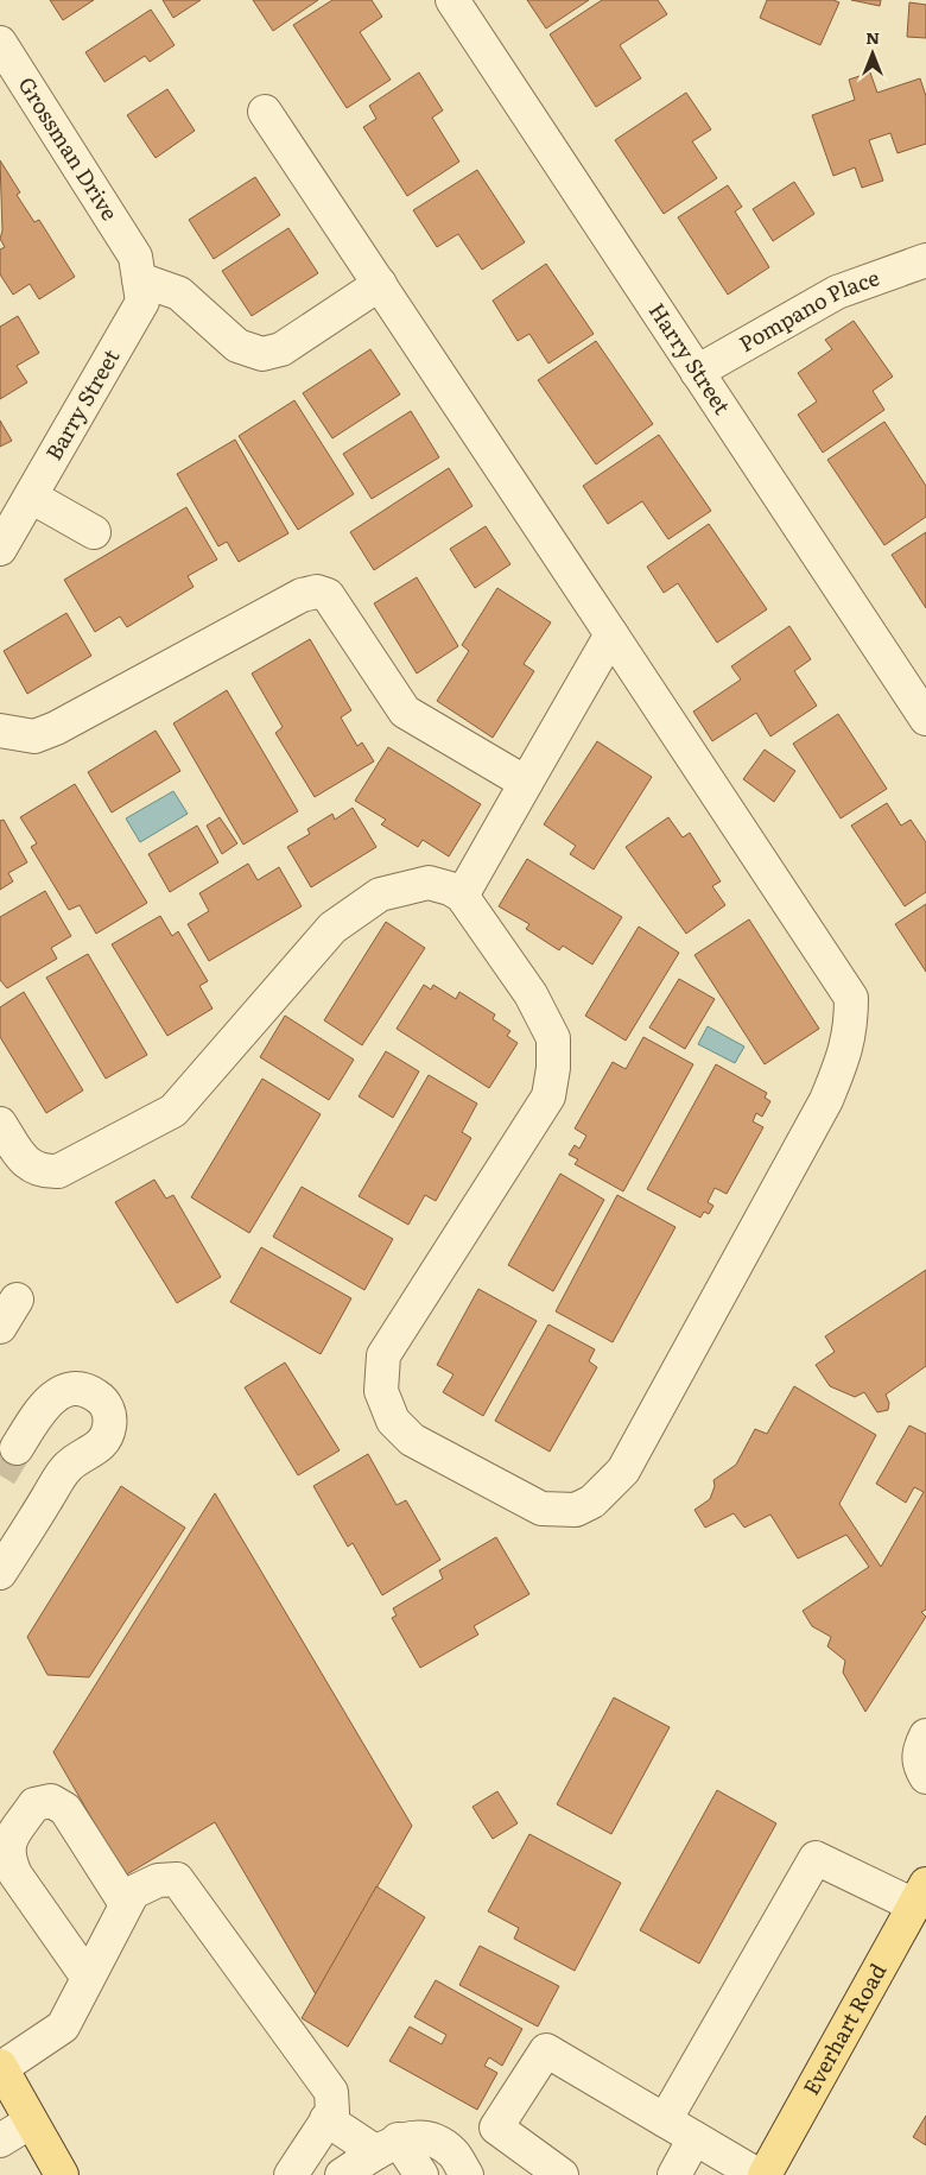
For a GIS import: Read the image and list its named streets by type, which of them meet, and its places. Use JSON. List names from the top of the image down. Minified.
{"streets":{"main road":["Everhart Road"],"street":["Grossman Drive","Pompano Place","Harry Street","Barry Street"]},"crossings":[["Grossman Drive","Barry Street"],["Pompano Place","Harry Street"]],"north":"top"}
